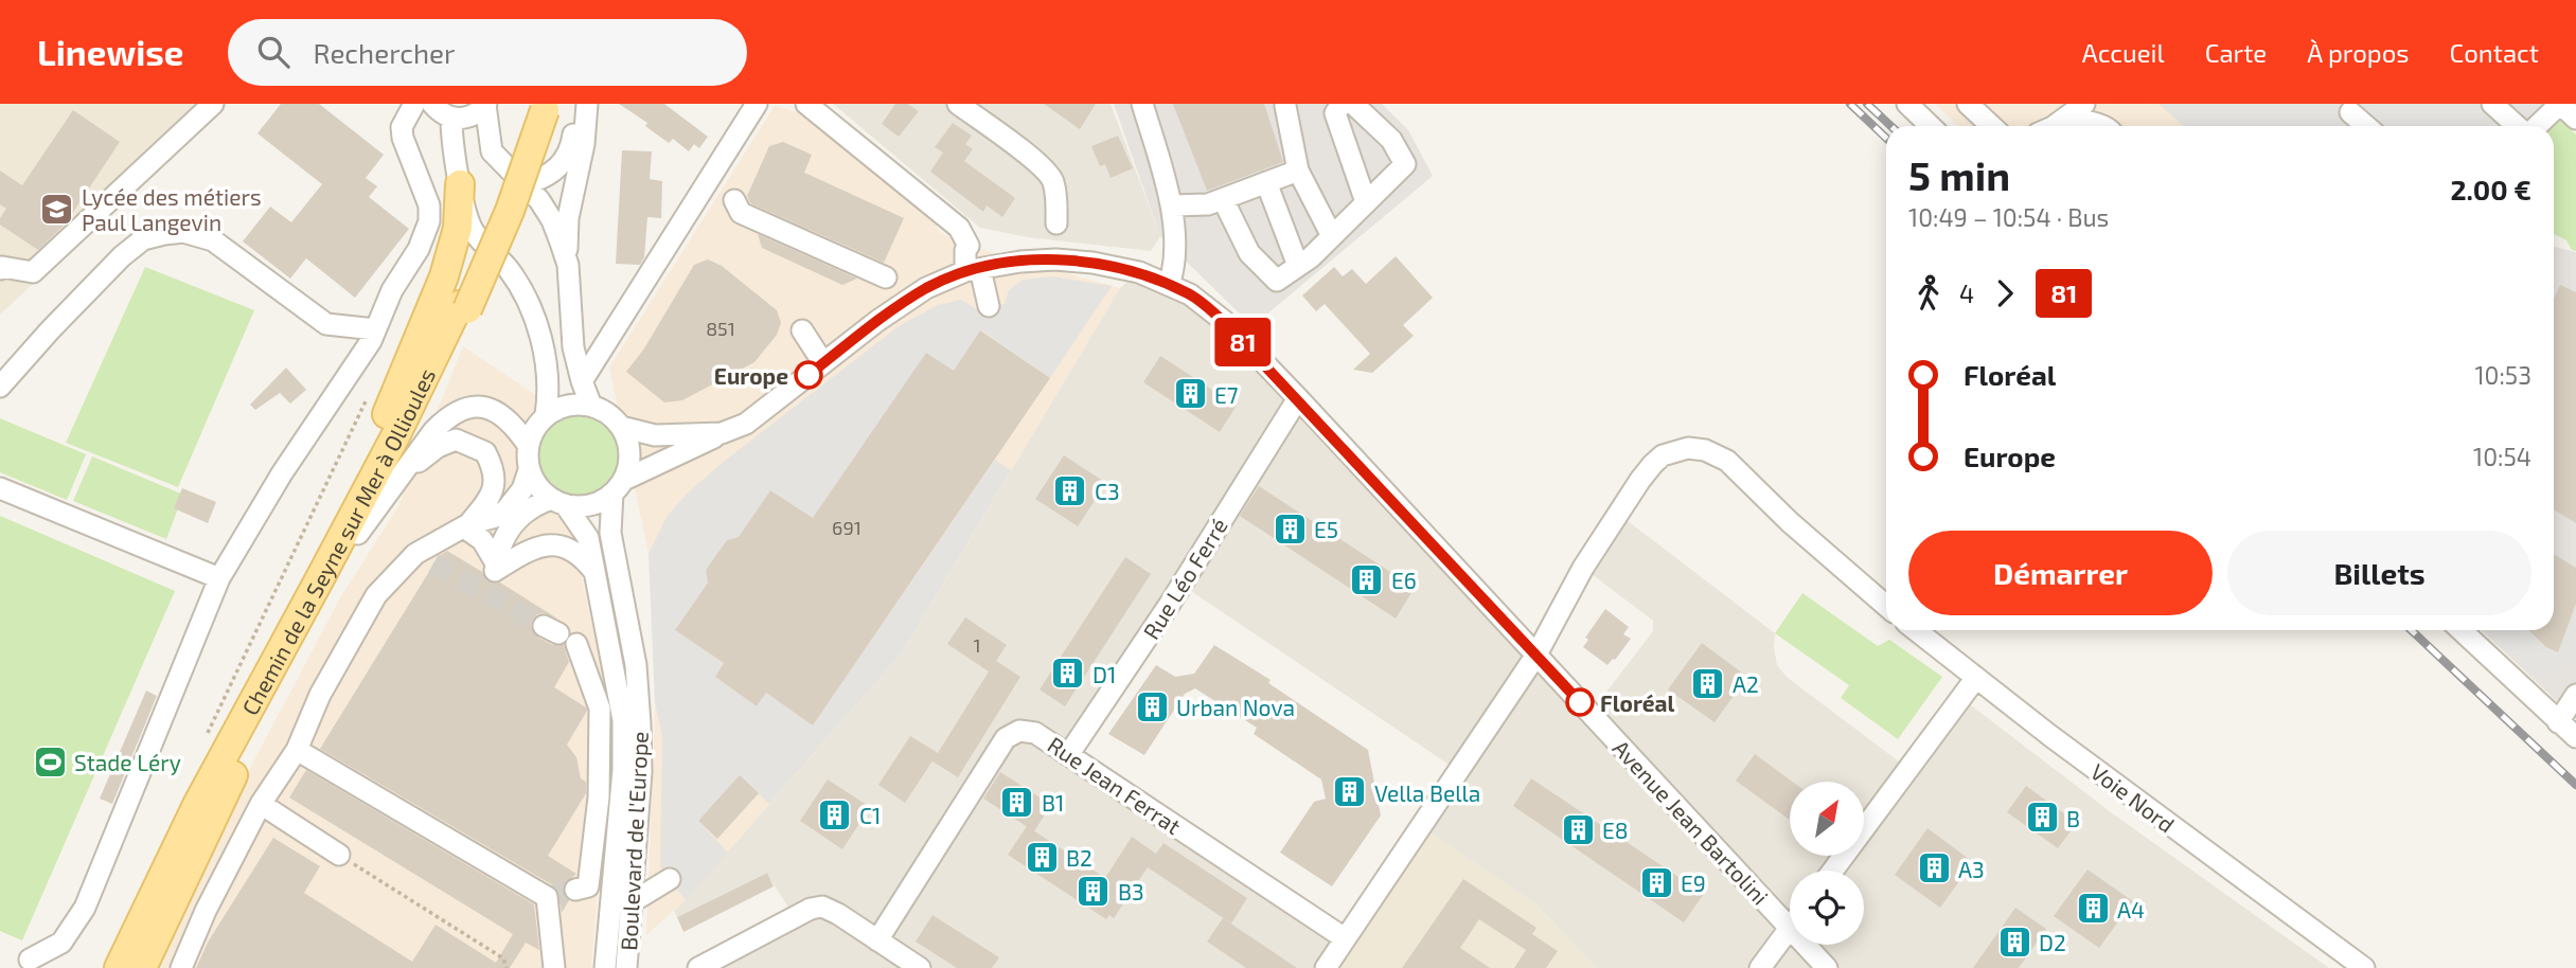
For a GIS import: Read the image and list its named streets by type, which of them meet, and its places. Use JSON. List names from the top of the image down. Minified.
{"streets":{"main road":["Chemin de la Seyne sur Mer à Ollioules"],"street":["Rue Léo Ferré","Rue Jean Ferrat","Voie Nord","Avenue Jean Bartolini","Boulevard de l'Europe"]},"crossings":[["Rue Léo Ferré","Rue Jean Ferrat"],["Rue Léo Ferré","Avenue Jean Bartolini"],["Avenue Jean Bartolini","Boulevard de l'Europe"]],"places":{"school or university":["Lycée des métiers Paul Langevin"],"other":["Europe","Floréal"],"building":["E7","C3","E5","E6","D1","A2","Urban Nova","Vella Bella","B1","C1","B","E8","B2","A3","E9","B3","A4","D2"],"sports":["Stade Léry"]},"lines":["bus line 81"],"house_numbers":["851","691","1"],"north":"top right","page":{"header":"Linewise","search":"Rechercher","nav":["Accueil","Carte","À propos","Contact"],"on_map":"81","heading":["5 min","10:49 – 10:54 · Bus","2.00 €"],"legs":["4","81"],"list":[{"name":"Floréal","value":"10:53"},{"name":"Europe","value":"10:54"}],"buttons":["Démarrer","Billets"]}}
